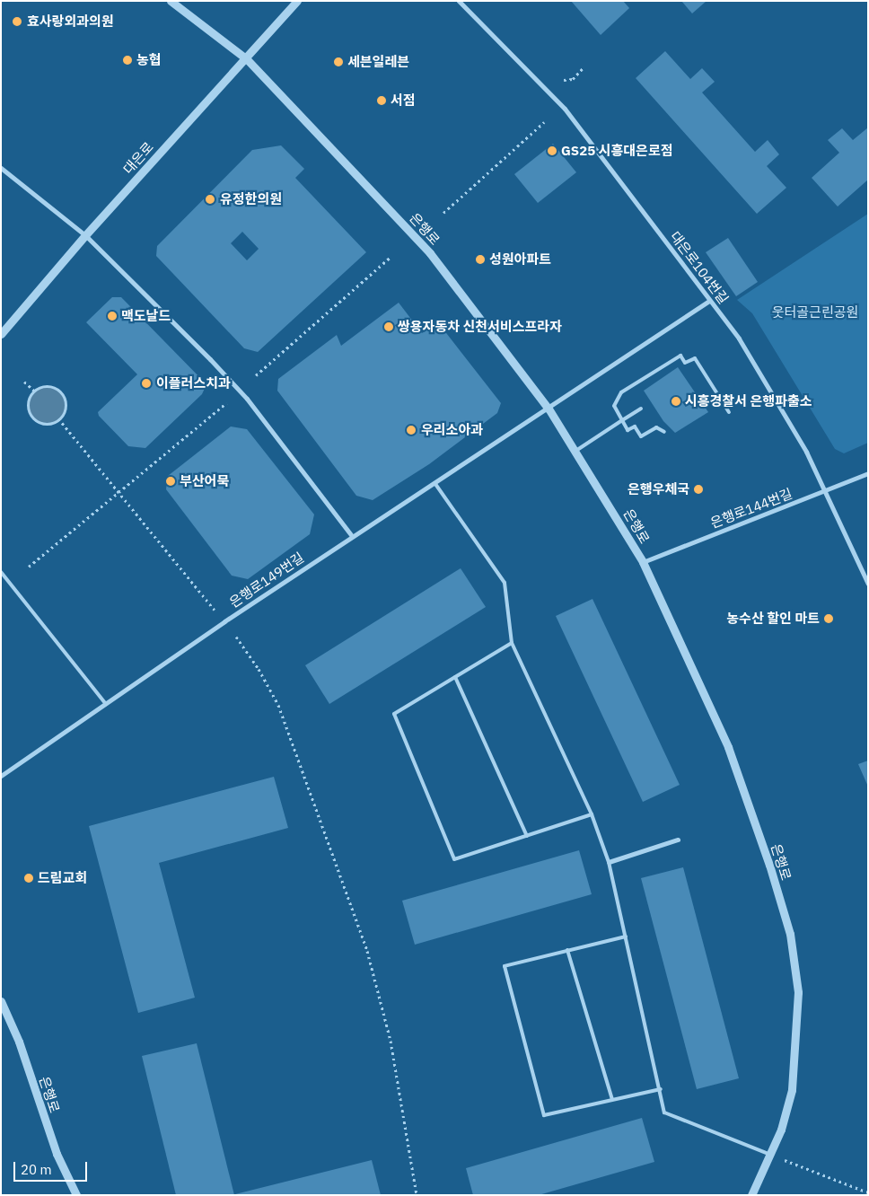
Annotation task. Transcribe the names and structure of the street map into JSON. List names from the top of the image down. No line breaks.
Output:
{"streets":{"street":["대은로","은행로","대은로104번길","은행로144번길","은행로149번길"]},"crossings":[["대은로","은행로"],["은행로","은행로144번길"],["은행로","은행로149번길"],["대은로104번길","은행로144번길"],["대은로104번길","은행로149번길"]],"parks":["웃터골근린공원"],"places":["효사랑외과의원","농협","세븐일레븐","서점","GS25 시흥대은로점","유정한의원","성원아파트","맥도날드","쌍용자동차 신천서비스프라자","이플러스치과","시흥경찰서 은행파출소","우리소아과","부산어묵","은행우체국","농수산 할인 마트","드림교회"],"scale_bar":"20 m"}
